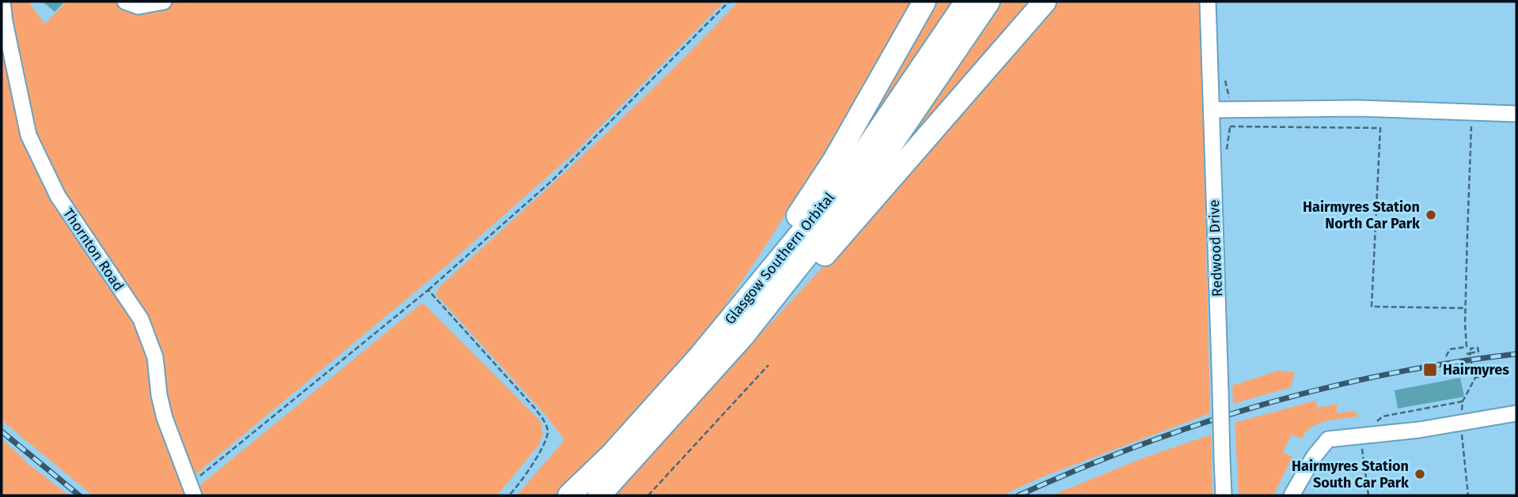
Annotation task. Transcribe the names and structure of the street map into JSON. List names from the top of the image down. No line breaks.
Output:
{"streets":{"highway":["Glasgow Southern Orbital"],"street":["Redwood Drive","Thornton Road"]},"places":{"other":["Hairmyres Station North Car Park","Hairmyres Station South Car Park"],"transit":["Hairmyres"]}}
